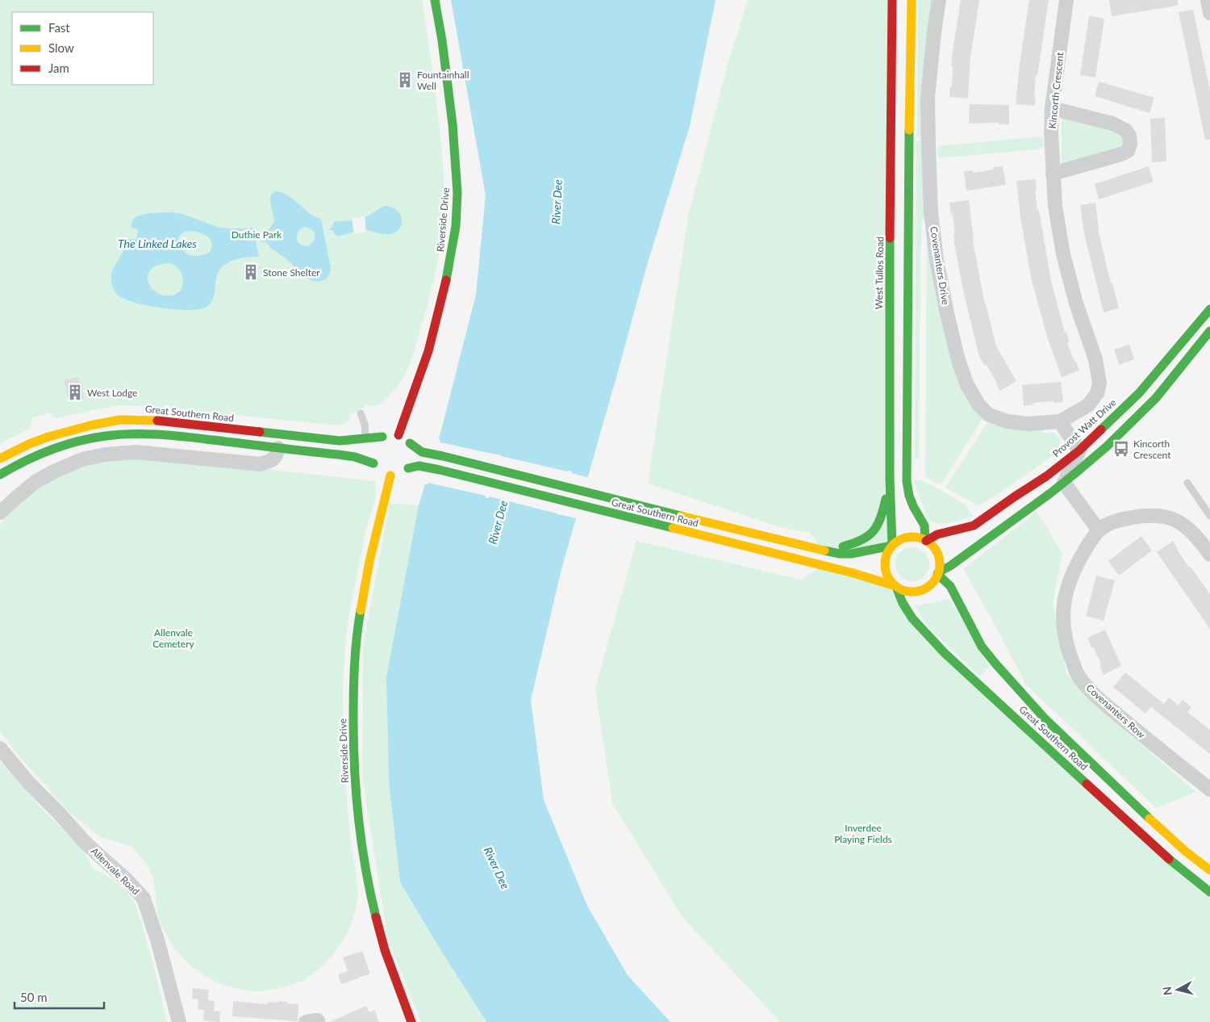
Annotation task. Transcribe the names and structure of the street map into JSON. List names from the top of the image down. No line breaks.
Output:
{"streets":{"main road":["Riverside Drive","West Tullos Road","Great Southern Road","Provost Watt Drive"],"street":["Kincorth Crescent","Covenanters Drive","Covenanters Row","Allenvale Road"]},"crossings":[["Kincorth Crescent","Covenanters Drive"],["Riverside Drive","Great Southern Road"],["West Tullos Road","Great Southern Road"],["West Tullos Road","Provost Watt Drive"],["Great Southern Road","Provost Watt Drive"]],"water":["River Dee","The Linked Lakes"],"parks":["Duthie Park","Allenvale Cemetery","Inverdee Playing Fields"],"places":{"building":["Fountainhall Well","Stone Shelter","West Lodge"],"bus stop":["Kincorth Crescent"]},"legend":["Fast","Slow","Jam"],"scale_bar":"50 m","north":"left"}
